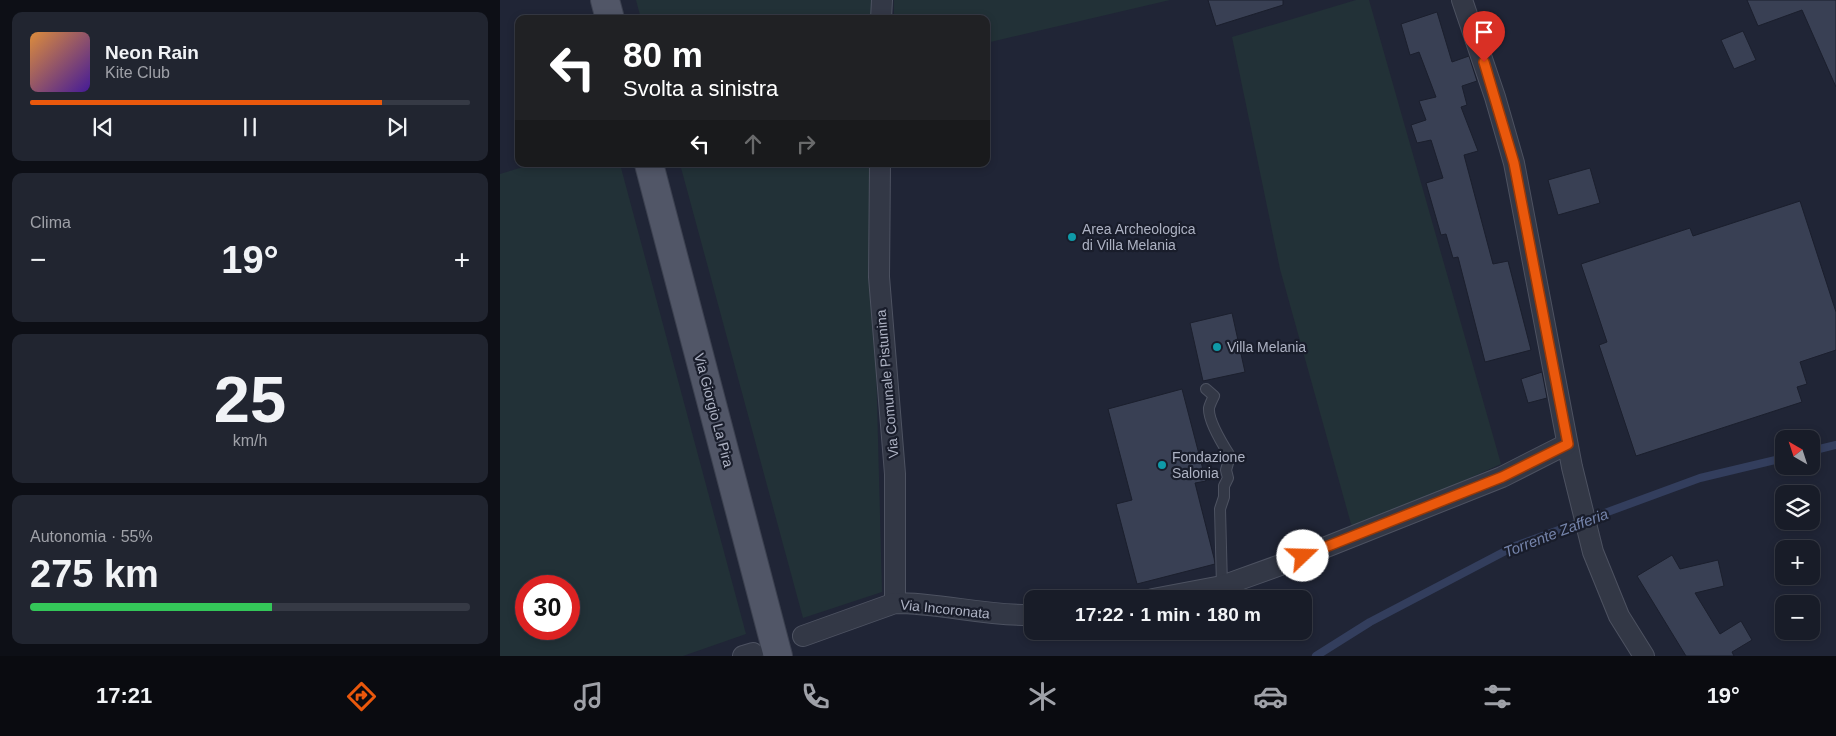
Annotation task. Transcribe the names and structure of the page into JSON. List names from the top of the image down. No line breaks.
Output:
{"streets":{"main road":["Via Giorgio La Pira"],"street":["Via Comunale Pistunina","Via Incoronata"]},"crossings":[["Via Comunale Pistunina","Via Incoronata"]],"water":["Torrente Zafferia"],"places":["Area Archeologica di Villa Melania","Villa Melania","Fondazione Salonia"],"north":"top left","page":{"turn":["80 m","Svolta a sinistra"],"song":["Neon Rain","Kite Club"],"tile":["Clima",["25","km/h"],["Autonomia · 55%","275 km"]],"heat":["−","19°","+"],"map_buttons":["+","−"],"limit":"30","trip":"17:22 · 1 min · 180 m","tabs":["17:21","19°"]}}
